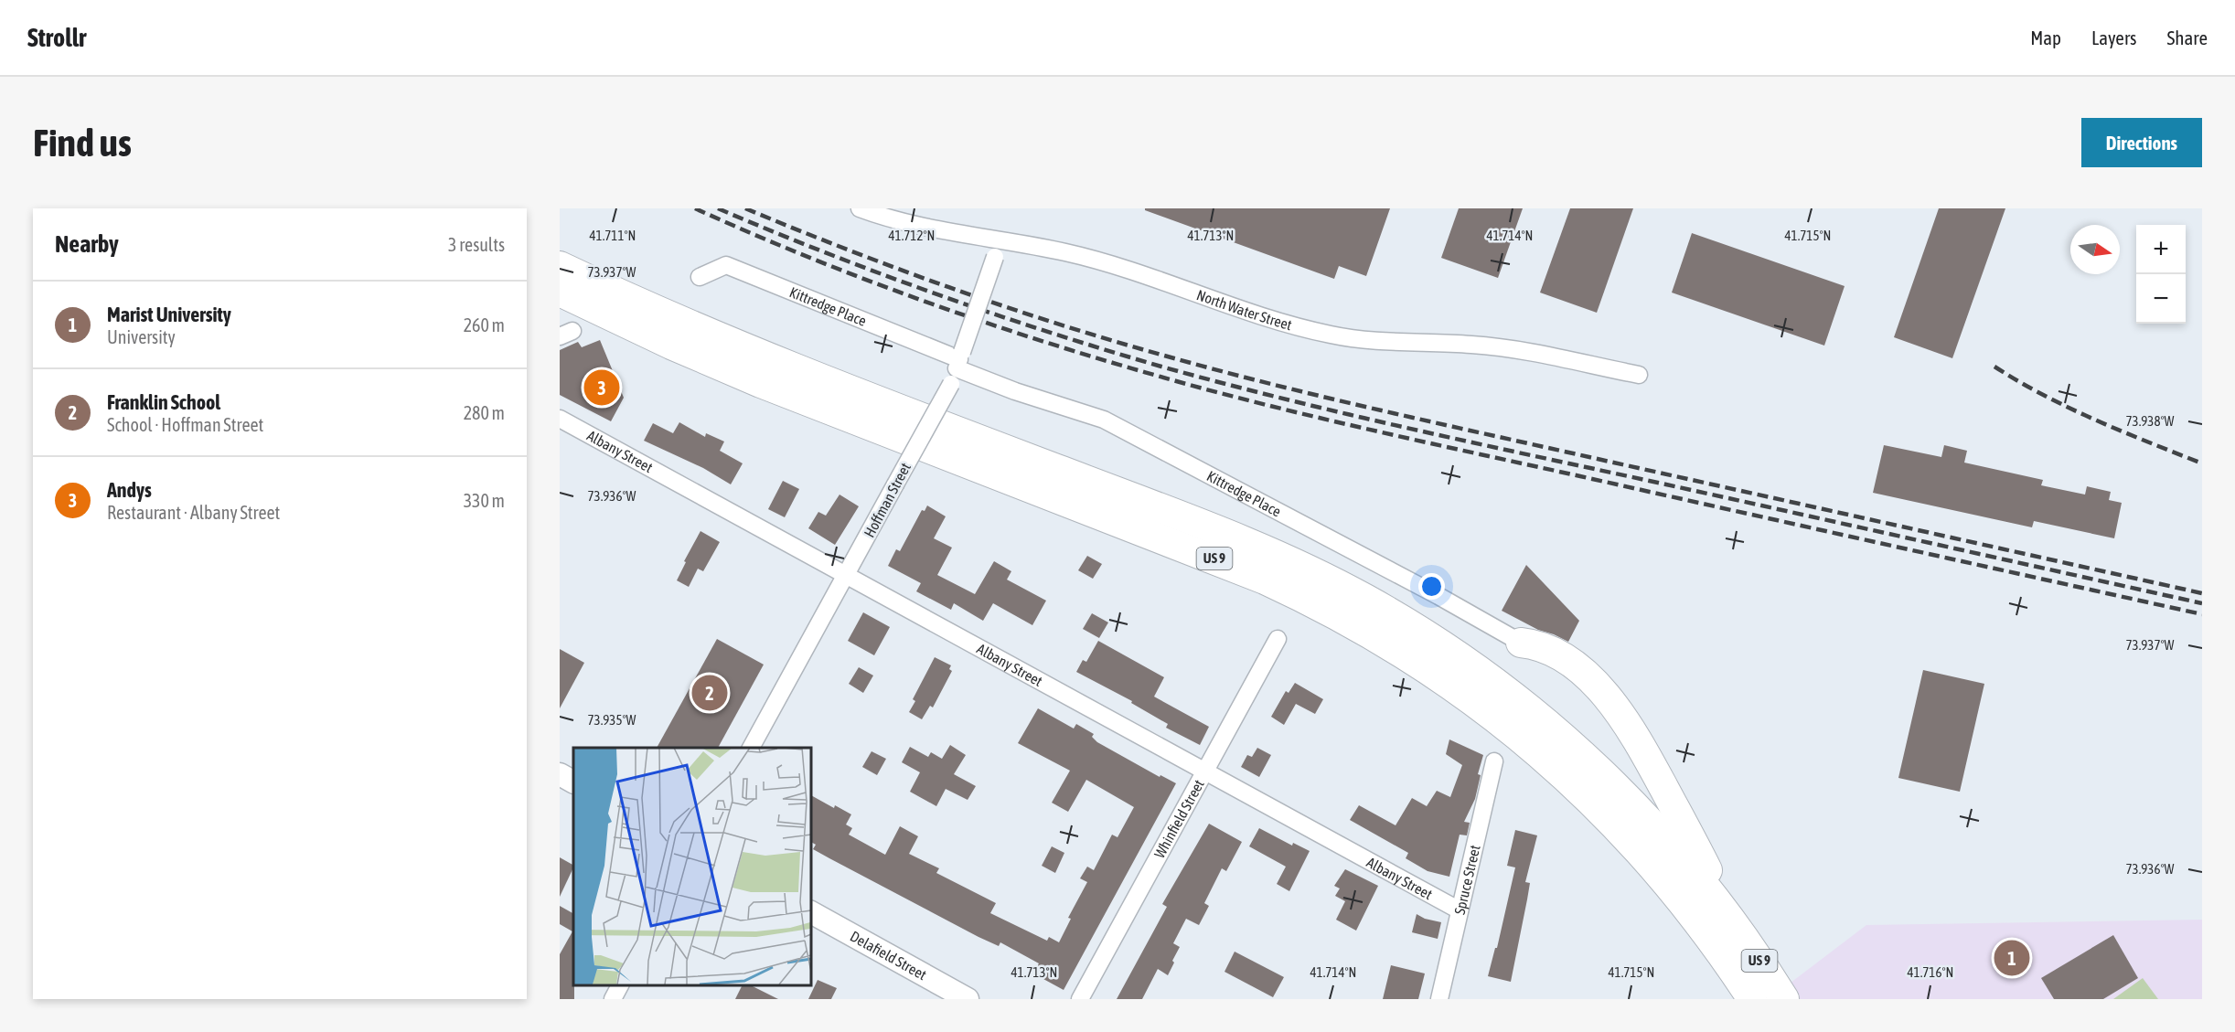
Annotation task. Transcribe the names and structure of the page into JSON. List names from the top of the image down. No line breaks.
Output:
{"streets":{"highway":["US 9"],"street":["Kittredge Place","North Water Street","Albany Street","Hoffman Street","Whinfield Street","Spruce Street","Delafield Street"]},"crossings":[["Kittredge Place","Hoffman Street"],["North Water Street","Hoffman Street"],["Albany Street","Hoffman Street"],["Albany Street","Whinfield Street"],["Albany Street","Spruce Street"]],"north":"right","page":{"header":"Strollr","nav":["Map","Layers","Share"],"buttons":"Directions","title":"Find us","heading":["Nearby","3 results"],"map_buttons":["+","−"],"list":[{"mark":"1","name":"Marist University","note":"University","value":"260 m"},{"mark":"2","name":"Franklin School","note":"School · Hoffman Street","value":"280 m"},{"mark":"3","name":"Andys","note":"Restaurant · Albany Street","value":"330 m"}],"pins":["3","2","1"]},"coordinates":["41.711°N","41.712°N","41.713°N","41.714°N","41.715°N","73.937°W","73.938°W","73.936°W","73.935°W","41.716°N"]}
